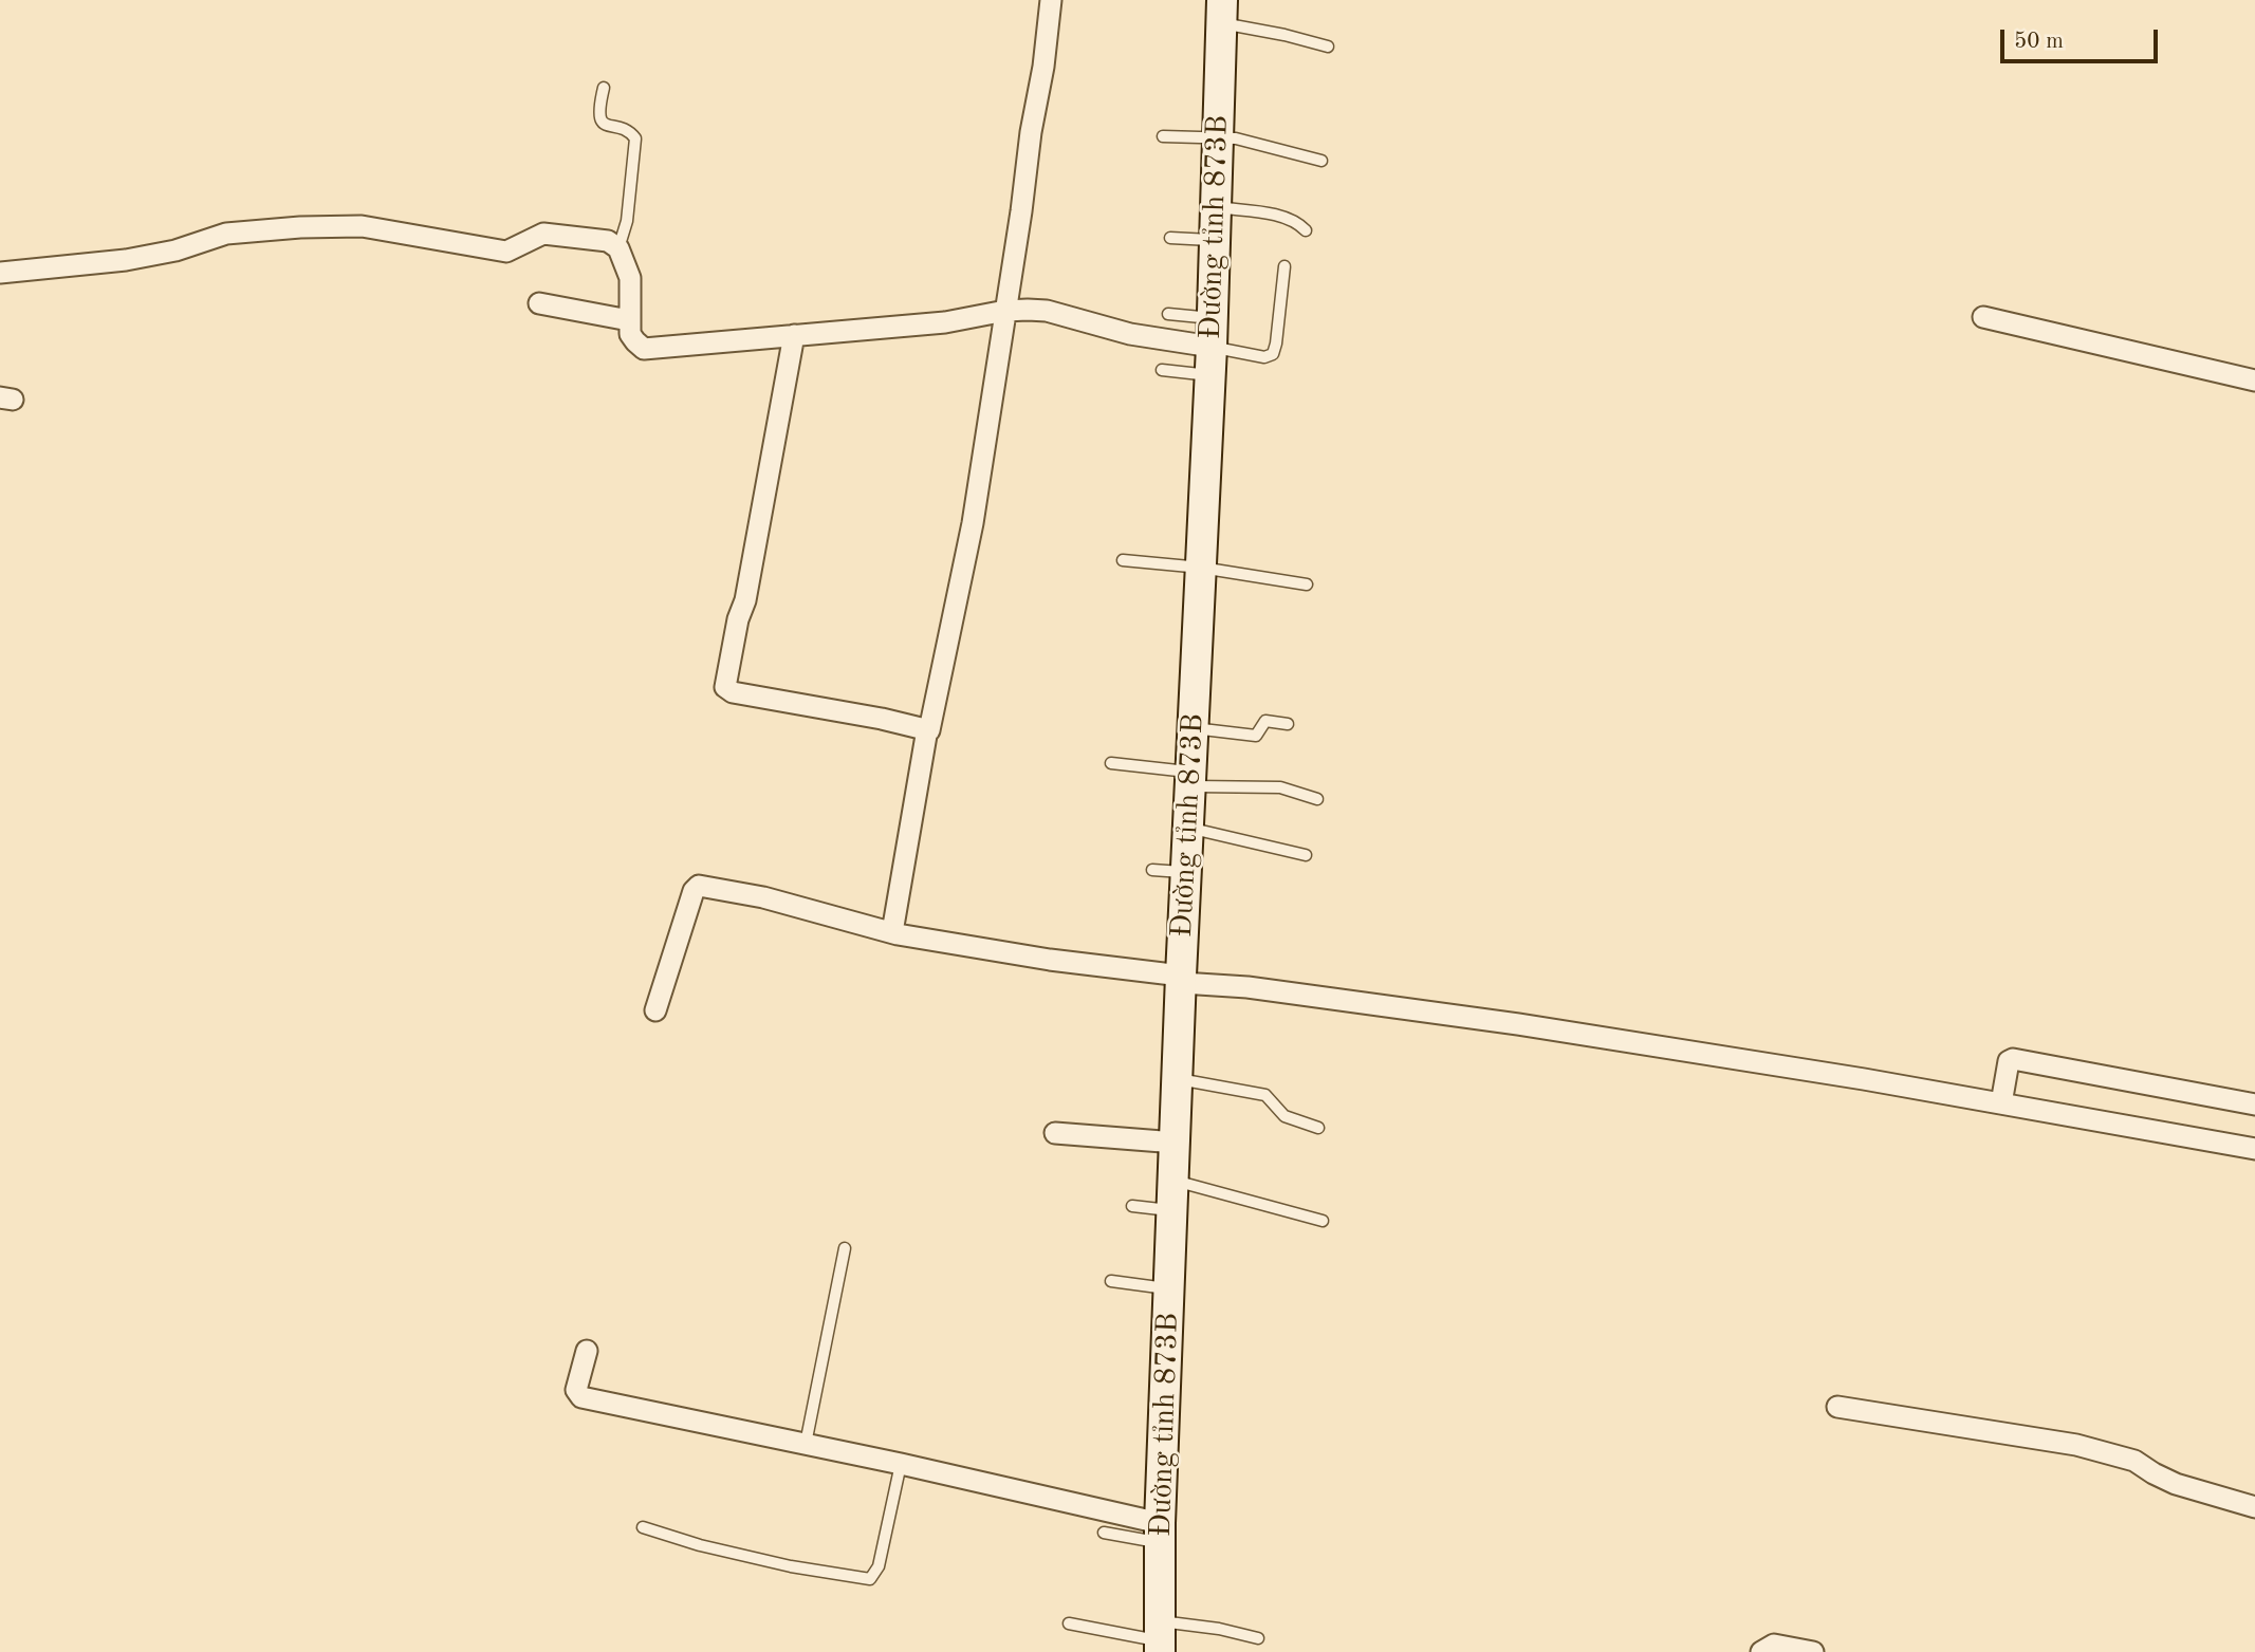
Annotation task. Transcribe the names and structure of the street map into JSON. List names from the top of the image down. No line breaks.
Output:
{"streets":{"main road":["Đường tỉnh 873B"]},"scale_bar":"50 m"}
